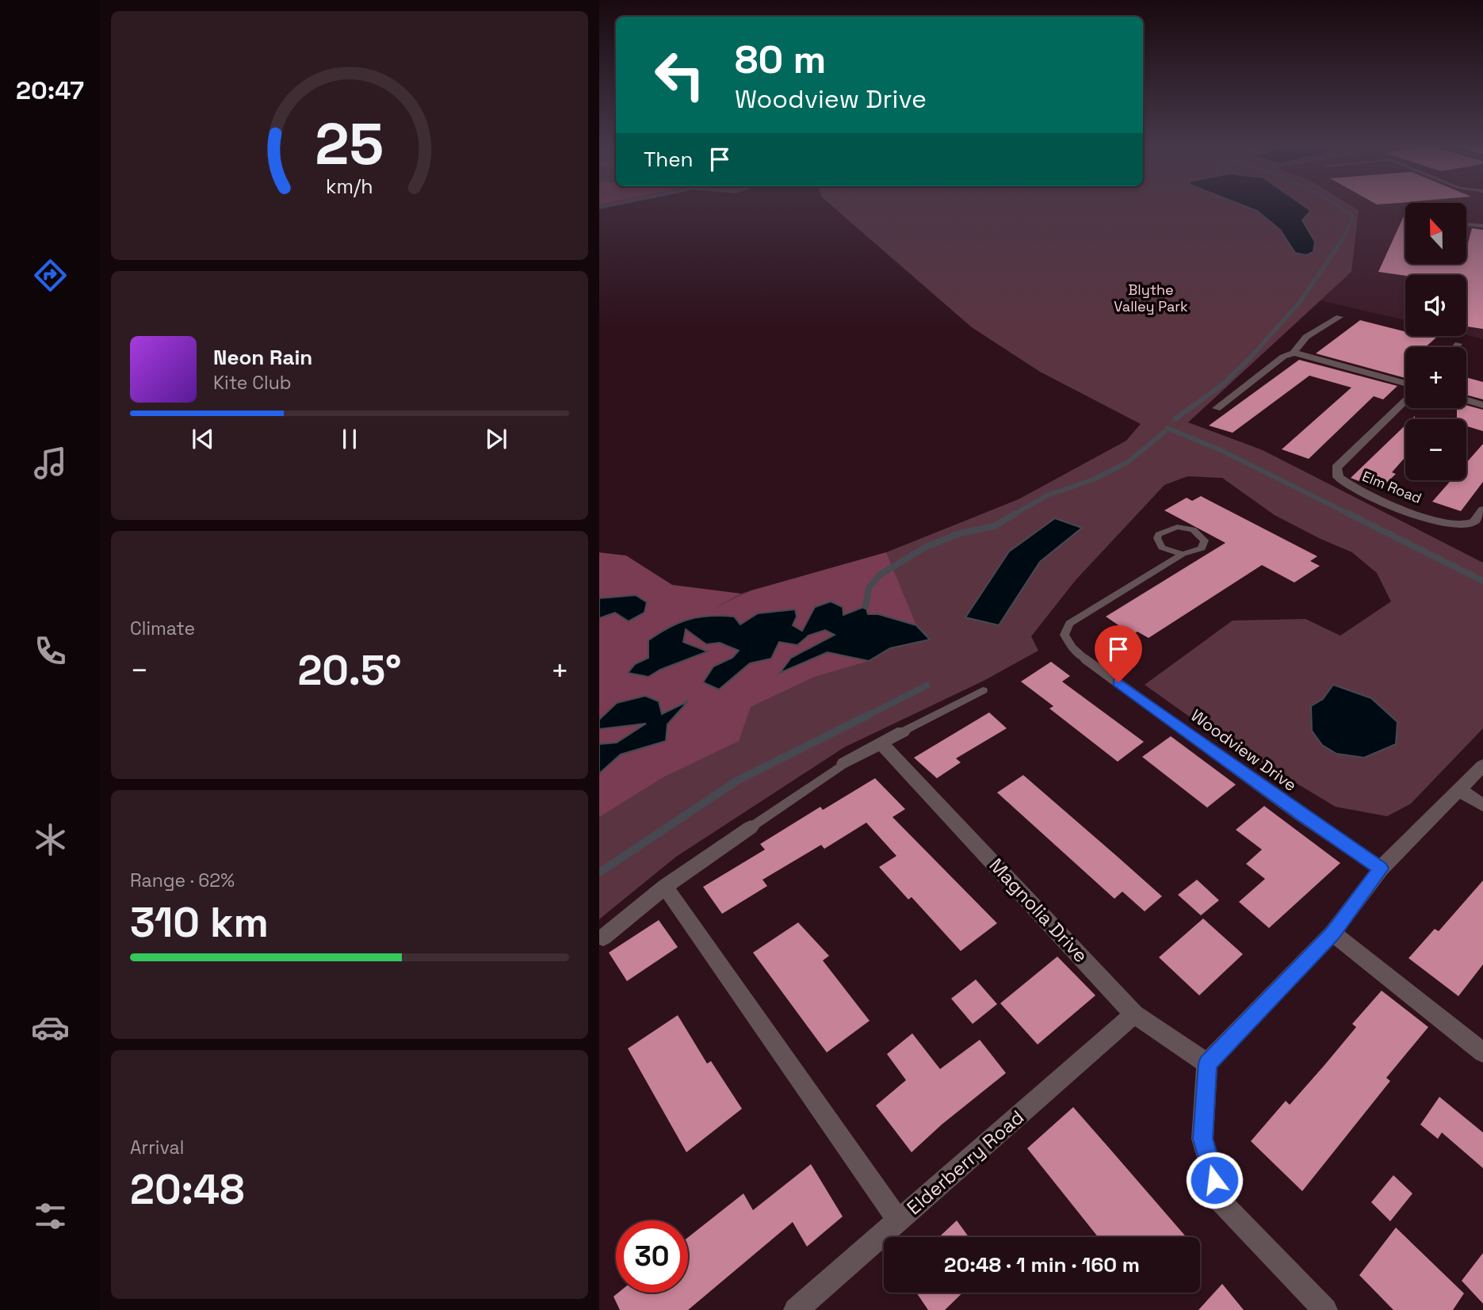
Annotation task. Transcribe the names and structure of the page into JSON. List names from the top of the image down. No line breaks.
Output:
{"streets":{"street":["Elm Road","Woodview Drive","Magnolia Drive","Elderberry Road"]},"crossings":[["Magnolia Drive","Elderberry Road"]],"parks":["Blythe Valley Park"],"north":"top","page":{"tabs":"20:47","turn":["80 m","Woodview Drive"],"then":"Then","map_buttons":["+","−"],"song":["Neon Rain","Kite Club"],"tile":["Climate",["Range · 62%","310 km"],["Arrival","20:48"]],"heat":["−","20.5°","+"],"limit":"30","trip":"20:48 · 1 min · 160 m","gauge":["25","km/h"]}}
